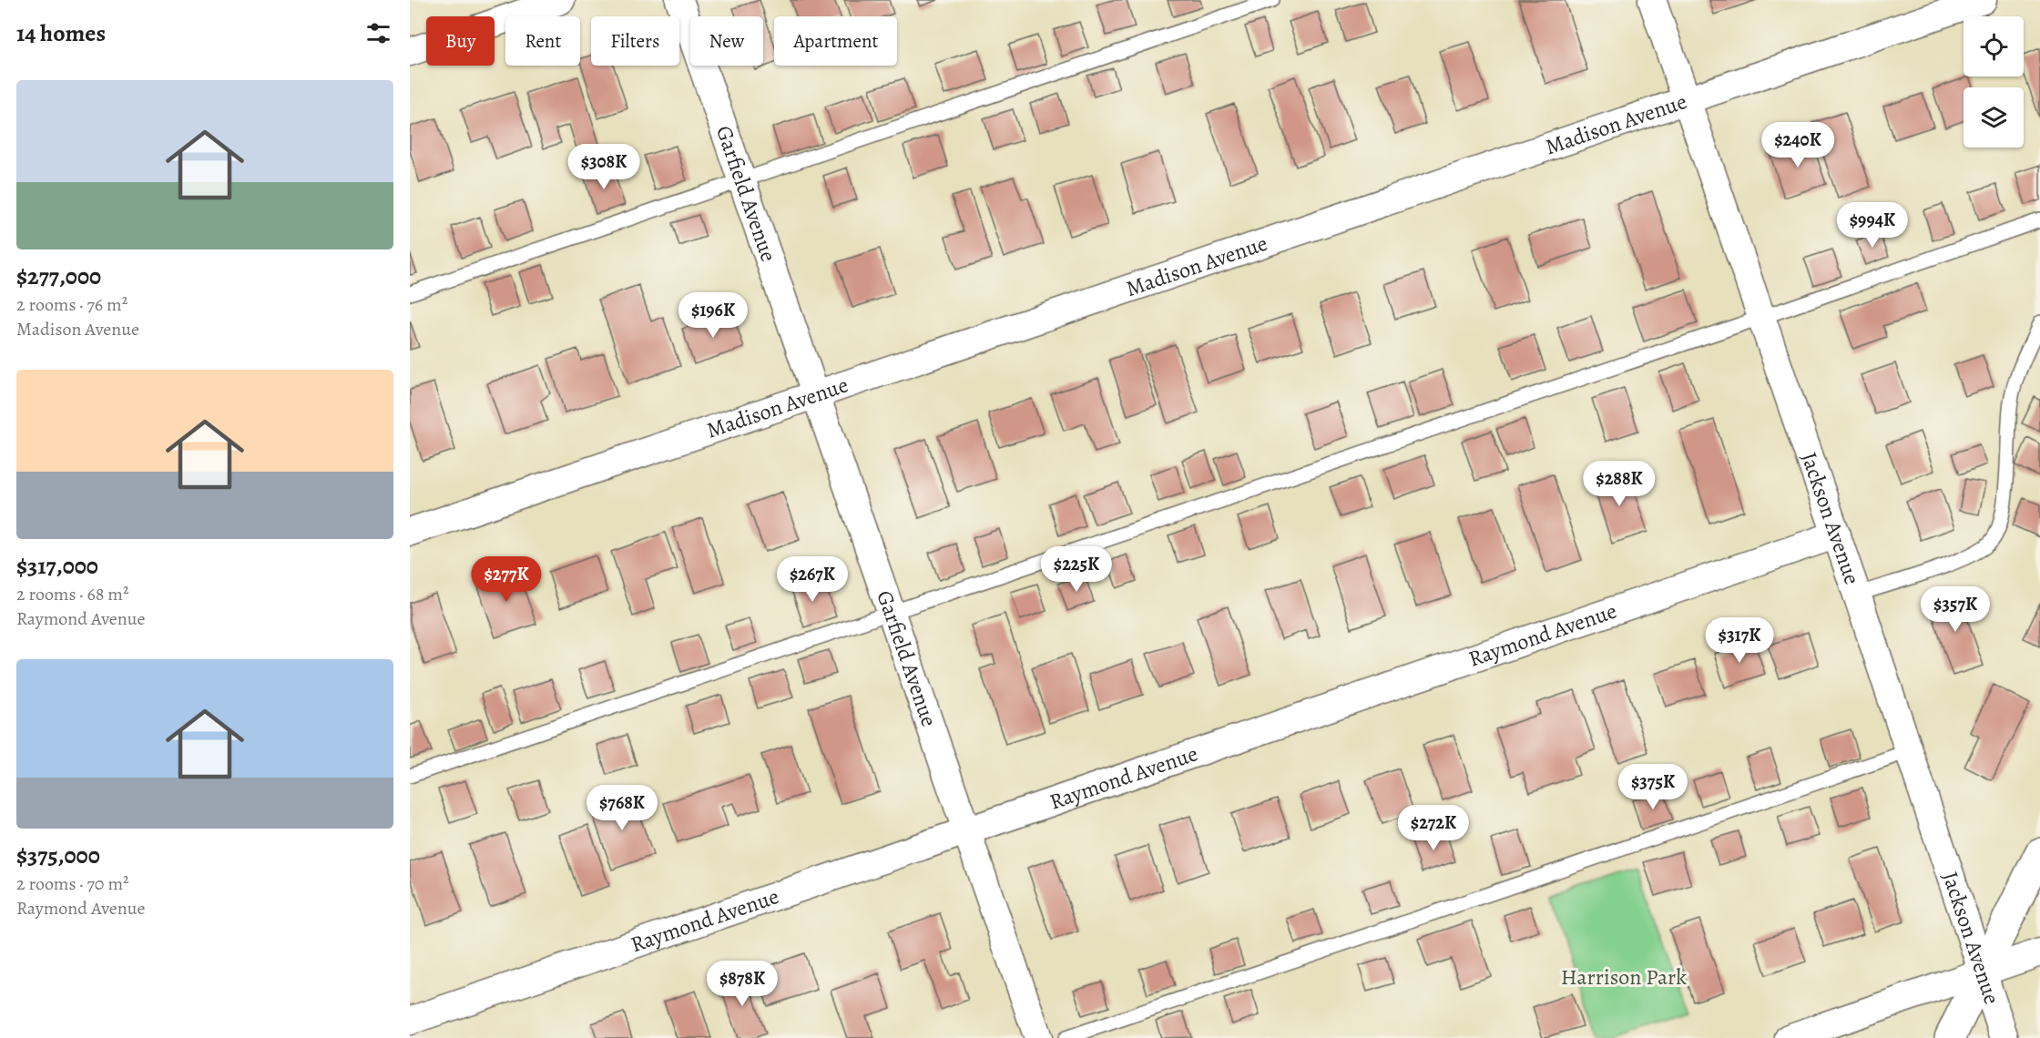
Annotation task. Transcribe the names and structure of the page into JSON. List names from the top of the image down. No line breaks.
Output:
{"streets":{"street":["Madison Avenue","Garfield Avenue","Jackson Avenue","Raymond Avenue"]},"crossings":[["Madison Avenue","Garfield Avenue"],["Madison Avenue","Jackson Avenue"],["Garfield Avenue","Raymond Avenue"],["Jackson Avenue","Raymond Avenue"]],"parks":["Harrison Park"],"page":{"heading":"14 homes","chip":["Buy","Rent","Filters","New","Apartment"],"list":[{"name":"$277,000","note":"2 rooms · 76 m² · Madison Avenue"},{"name":"$317,000","note":"2 rooms · 68 m² · Raymond Avenue"},{"name":"$375,000","note":"2 rooms · 70 m² · Raymond Avenue"}],"price":["$240K","$308K","$994K","$196K","$288K","$225K","$277K","$267K","$357K","$317K","$375K","$768K","$272K","$878K"]}}
